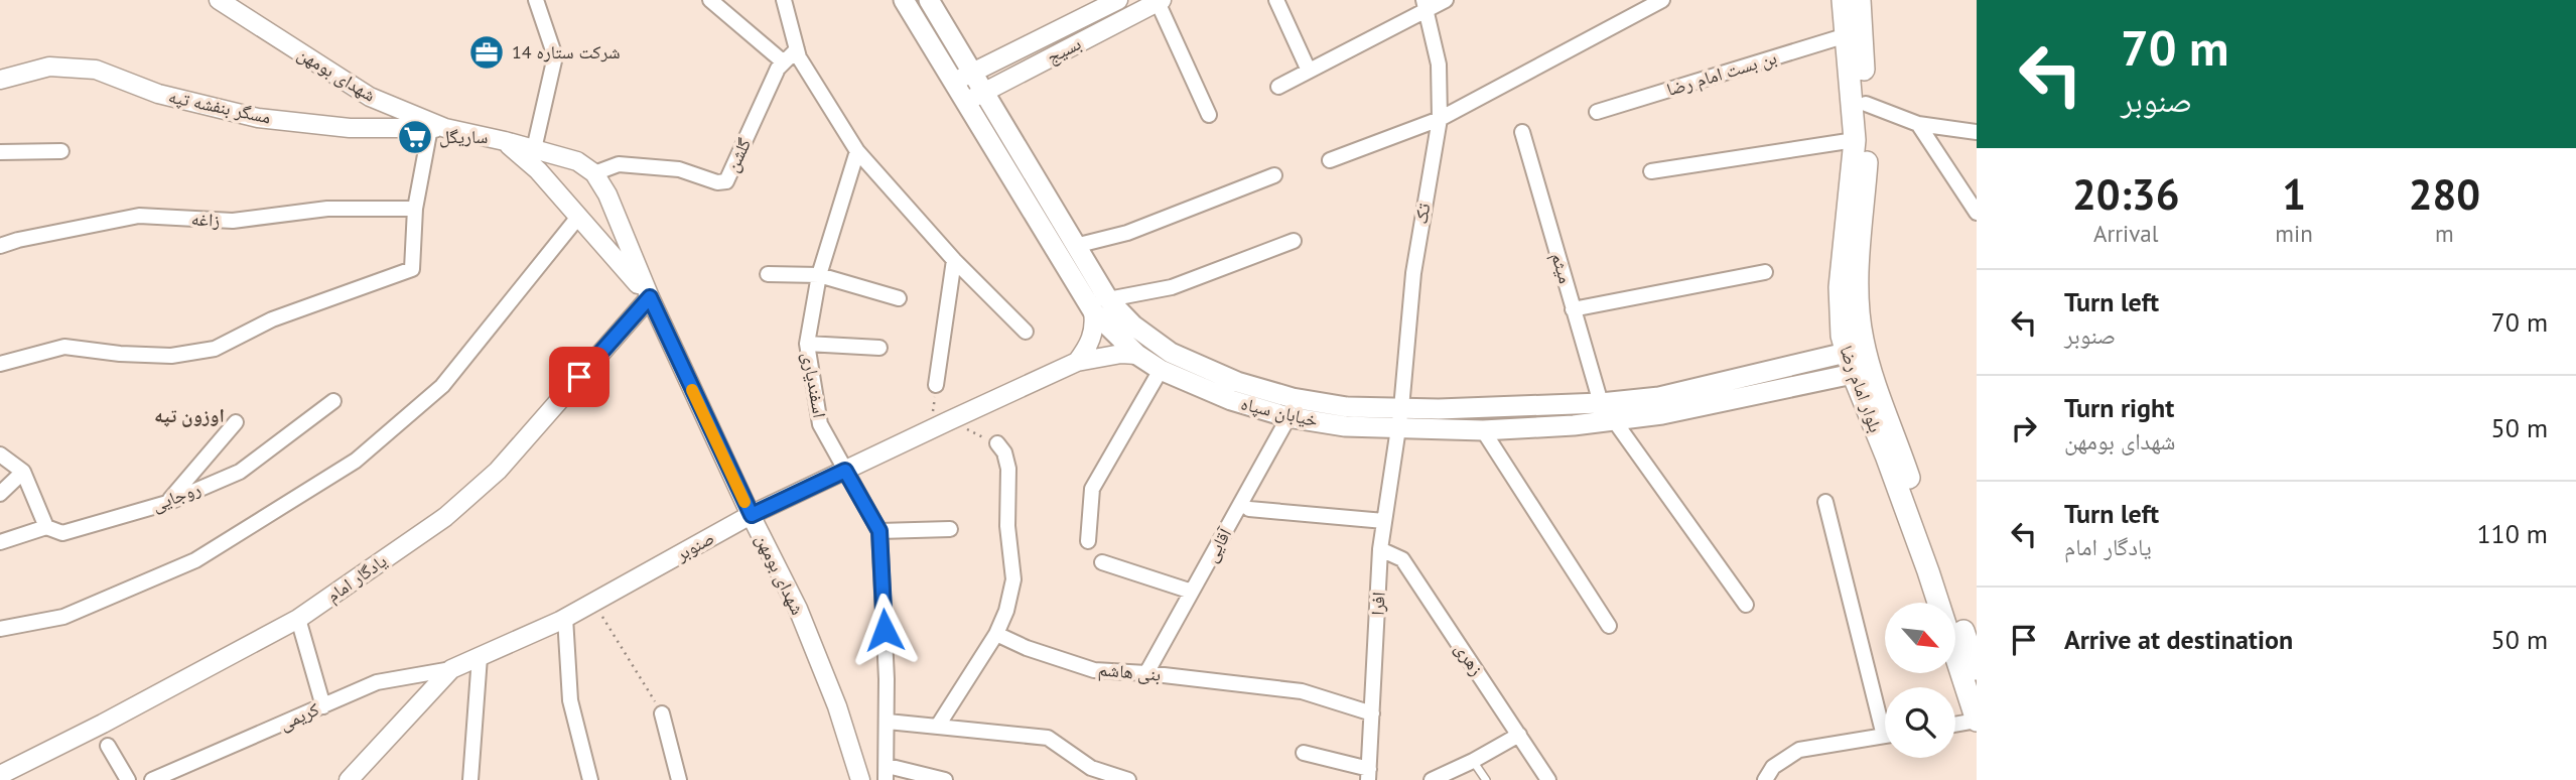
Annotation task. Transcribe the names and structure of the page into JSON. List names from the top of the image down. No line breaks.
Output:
{"streets":{"main road":["بلوار امام رضا","خیابان سپاه"],"street":["بسیج","بن بست امام رضا","شهدای بومهن","مسگر بنفشه تپه","گلشن","تک","زاغه","میثم","اسفندیاری","روجایی","آقایی","صنوبر","یادگار امام","افرا","زهری","بنی هاشم","کریمی"]},"crossings":[["بسیج","خیابان سپاه"],["بن بست امام رضا","بلوار امام رضا"],["شهدای بومهن","مسگر بنفشه تپه"],["شهدای بومهن","گلشن"],["شهدای بومهن","صنوبر"],["شهدای بومهن","یادگار امام"],["تک","خیابان سپاه"],["تک","افرا"],["میثم","خیابان سپاه"],["اسفندیاری","صنوبر"],["بلوار امام رضا","خیابان سپاه"],["خیابان سپاه","آقایی"],["خیابان سپاه","صنوبر"],["خیابان سپاه","افرا"],["آقایی","بنی هاشم"],["صنوبر","کریمی"],["افرا","زهری"],["افرا","بنی هاشم"]],"districts":["اوزون تپه"],"places":{"office":["شرکت ستاره 14"],"supermarket":["ساریگل"]},"north":"bottom right","page":{"turn":["70 m","صنوبر"],"eta":["20:36","Arrival","1","min","280","m"],"list":[{"name":"Turn left","note":"صنوبر","value":"70 m"},{"name":"Turn right","note":"شهدای بومهن","value":"50 m"},{"name":"Turn left","note":"یادگار امام","value":"110 m"},{"name":"Arrive at destination","value":"50 m"}]}}
